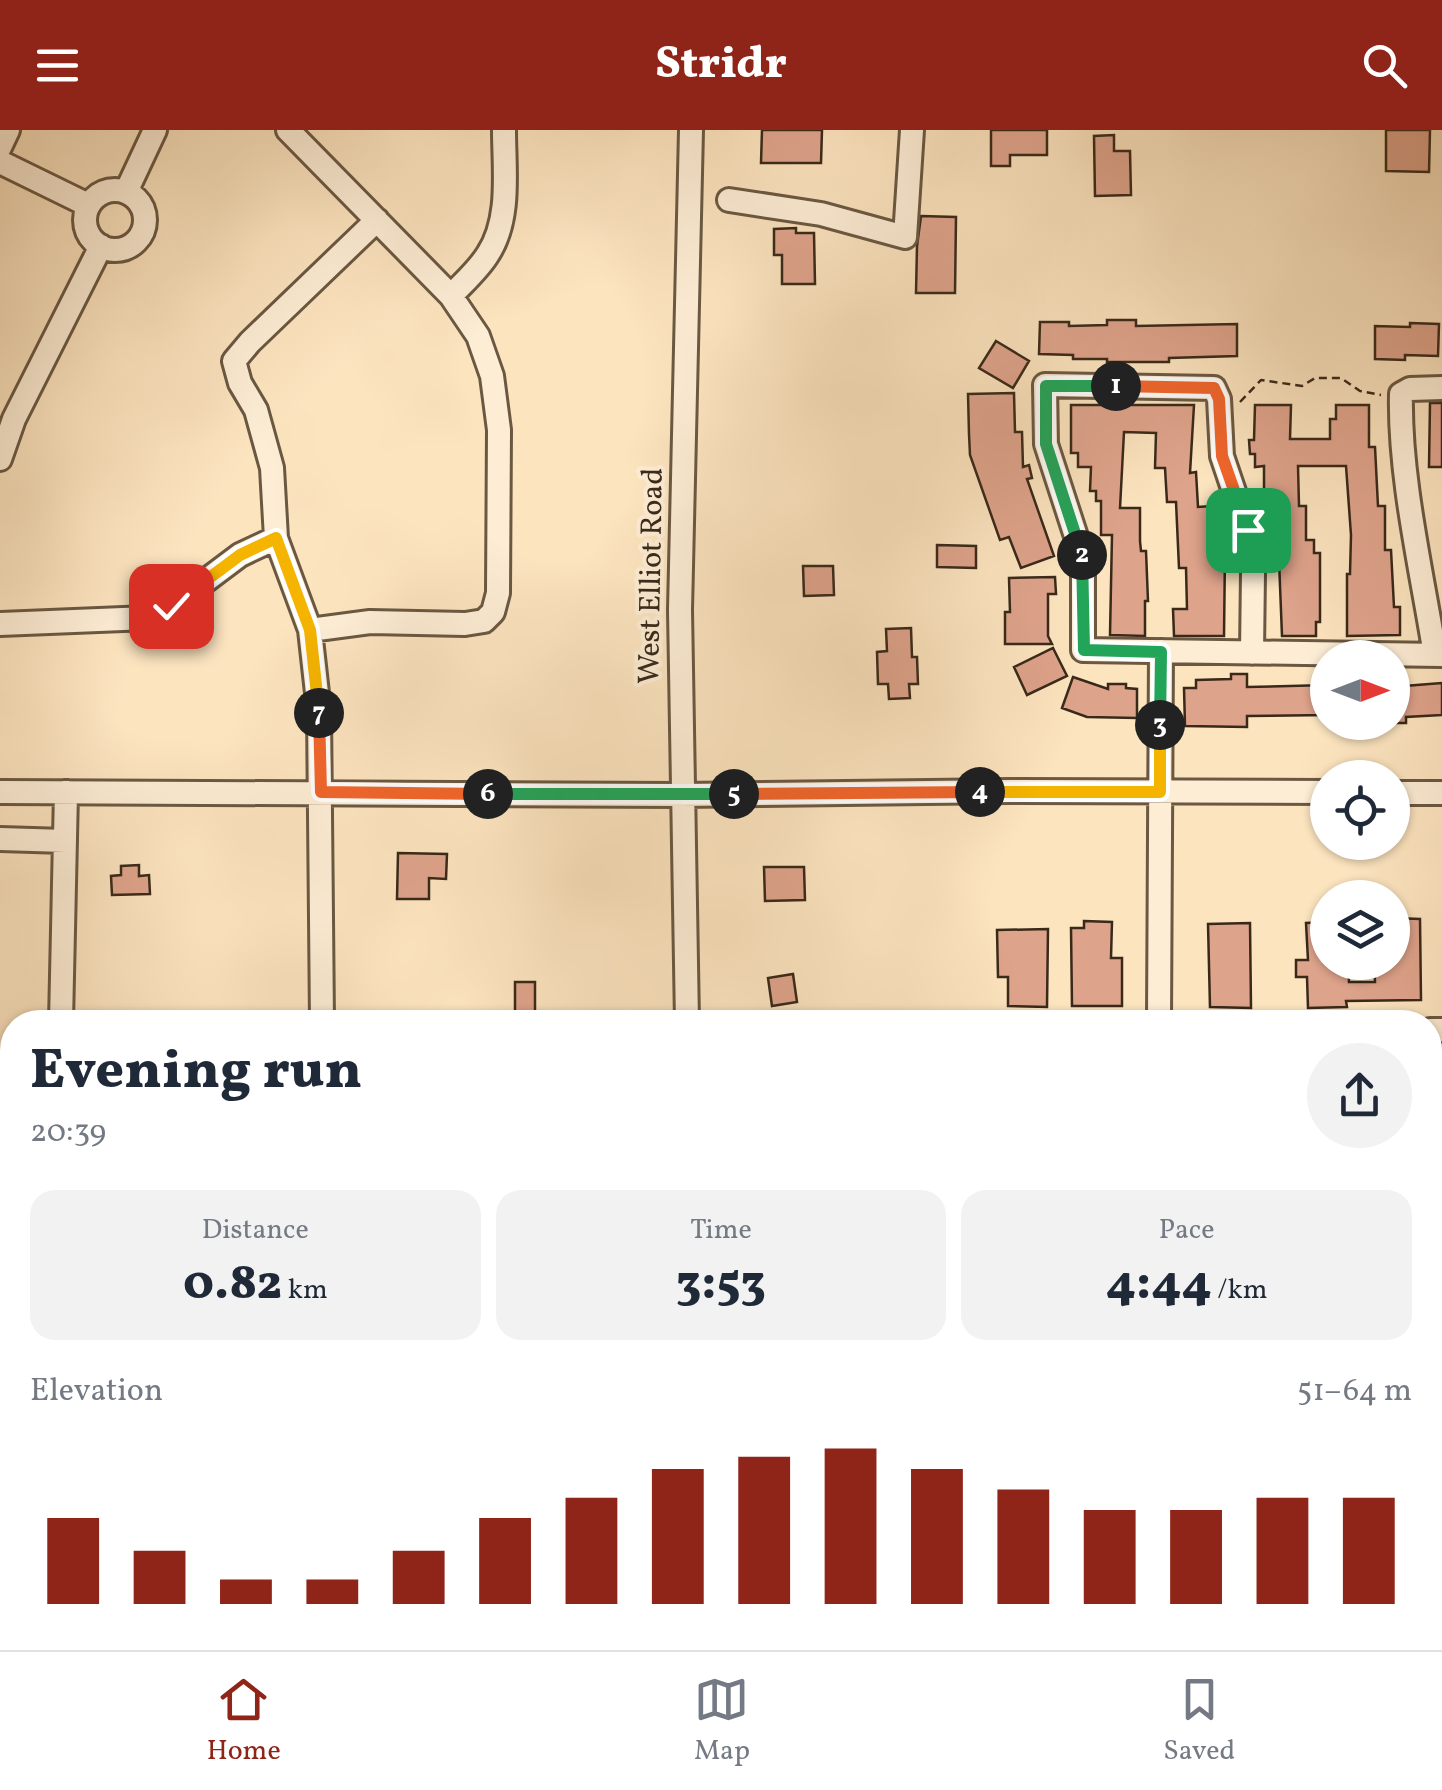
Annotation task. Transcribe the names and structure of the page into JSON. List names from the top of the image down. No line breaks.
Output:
{"streets":{"street":["West Elliot Road"]},"north":"right","page":{"header":"Stridr","pins":["1","2","7","3","4","5","6"],"heading":["Evening run","20:39"],"stats":[["Distance","0.82 km"],["Time","3:53"],["Pace","4:44 /km"]],"chart":["Elevation","51–64 m"],"tabs":["Home","Map","Saved"]}}
